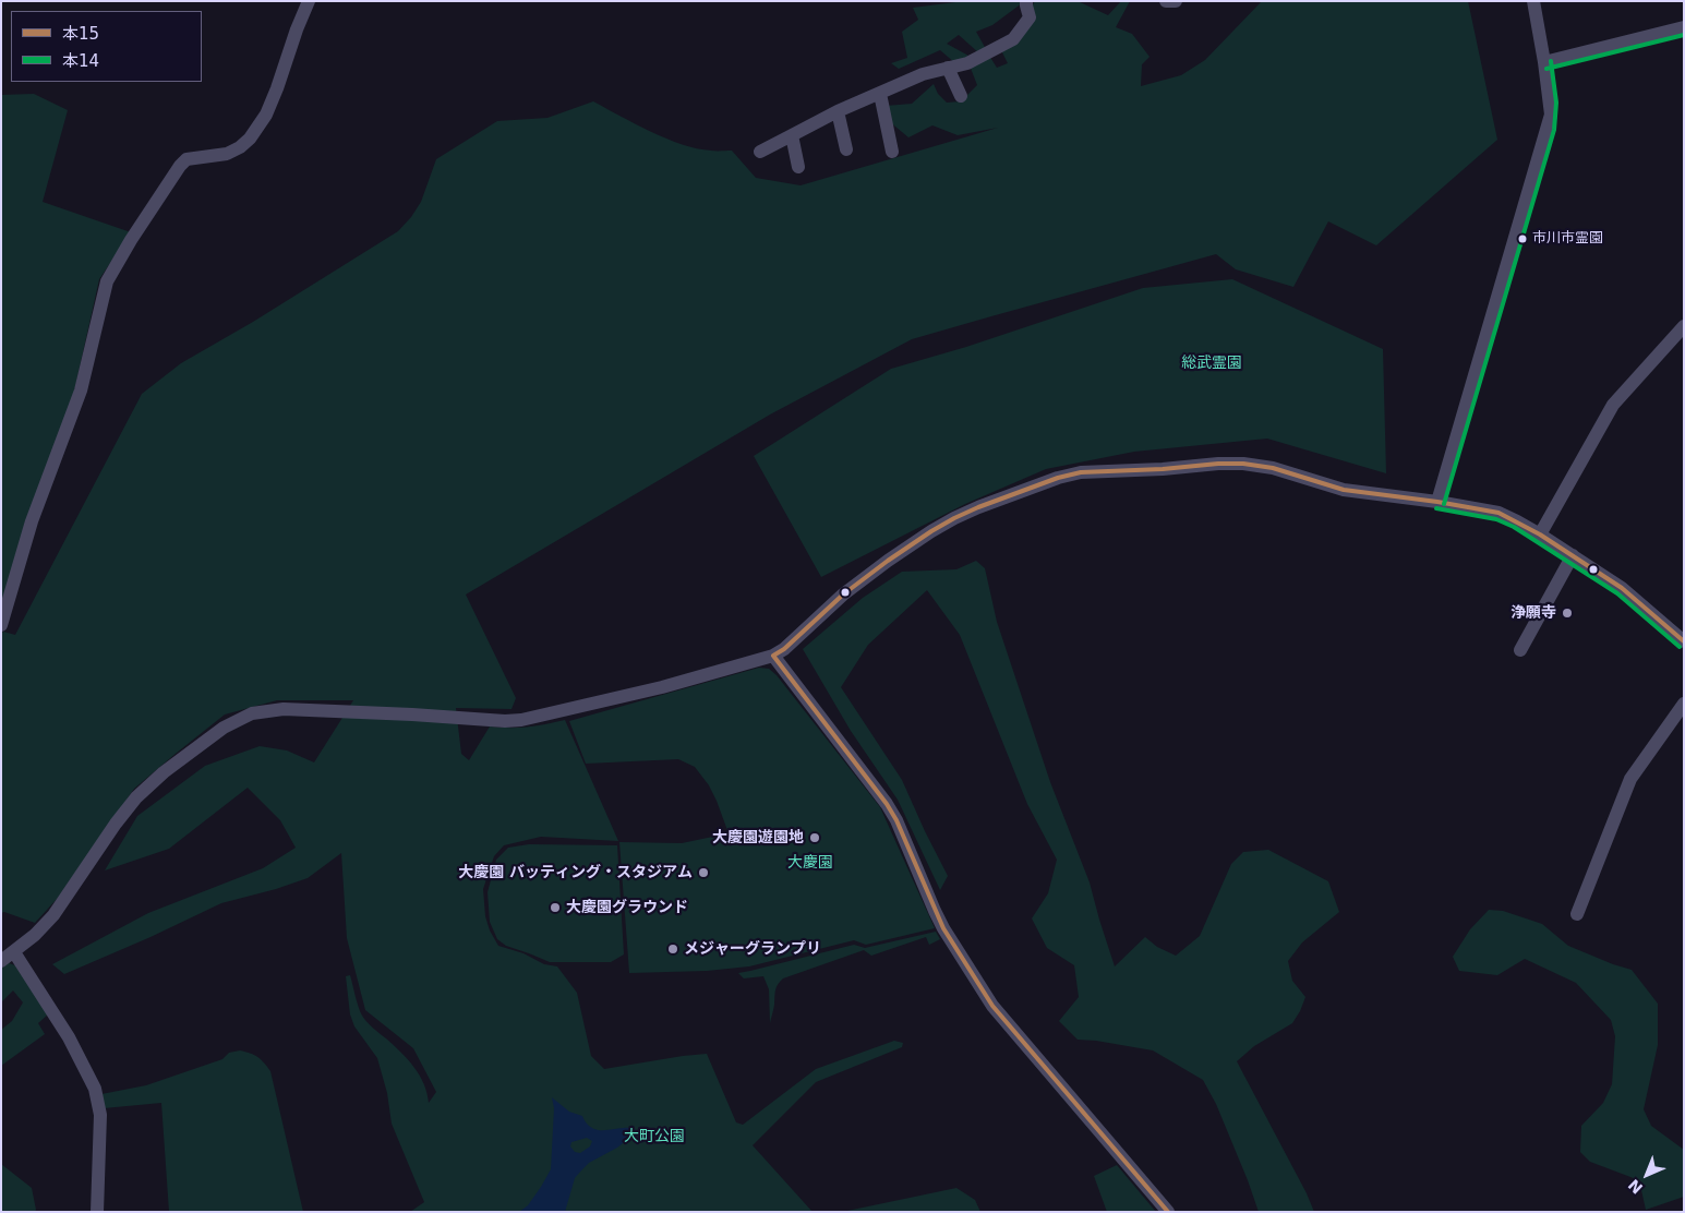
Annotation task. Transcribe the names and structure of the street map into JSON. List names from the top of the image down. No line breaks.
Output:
{"parks":["総武霊園","大慶園","大町公園"],"places":["市川市霊園","浄願寺","大慶園遊園地","大慶園 バッティング・スタジアム","大慶園グラウンド","メジャーグランプリ"],"lines":["transit line 本14","transit line 本15"],"legend":["本15","本14"],"north":"bottom left"}
